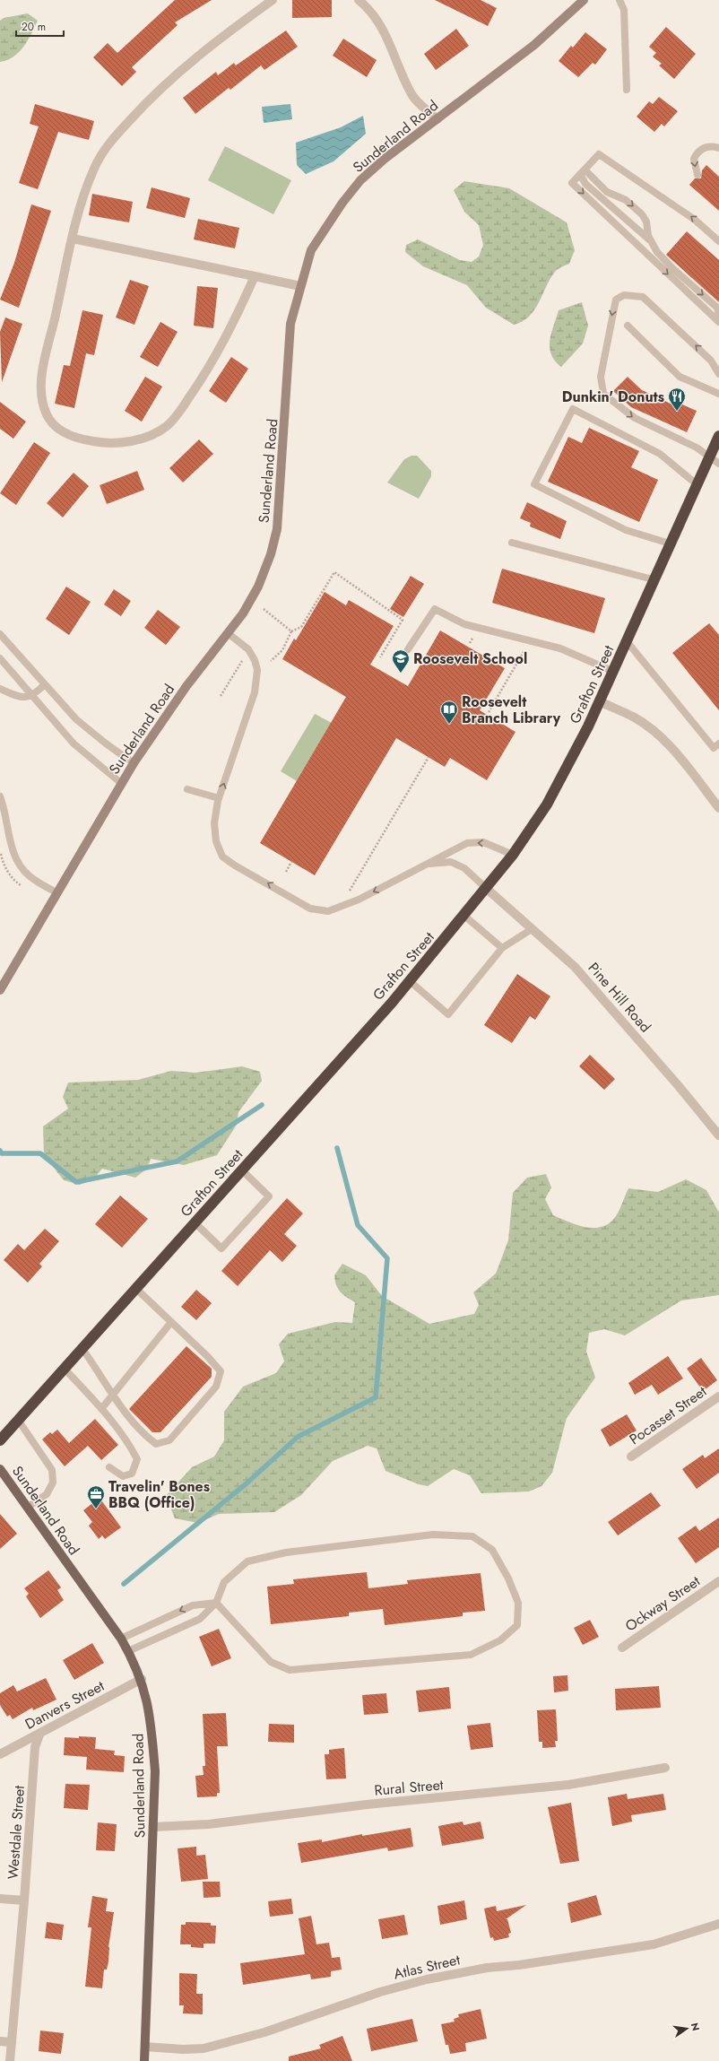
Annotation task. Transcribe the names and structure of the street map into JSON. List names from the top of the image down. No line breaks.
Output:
{"streets":{"highway":["Grafton Street"],"main road":["Sunderland Road"],"street":["Pine Hill Road","Pocasset Street","Ockway Street","Danvers Street","Rural Street","Westdale Street","Atlas Street"]},"crossings":[["Sunderland Road","Danvers Street"],["Sunderland Road","Rural Street"],["Sunderland Road","Atlas Street"],["Grafton Street","Pine Hill Road"],["Danvers Street","Westdale Street"]],"places":{"restaurant":["Dunkin' Donuts"],"school or university":["Roosevelt School"],"library":["Roosevelt Branch Library"],"office":["Travelin' Bones BBQ (Office)"]},"scale_bar":"20 m","north":"right"}
